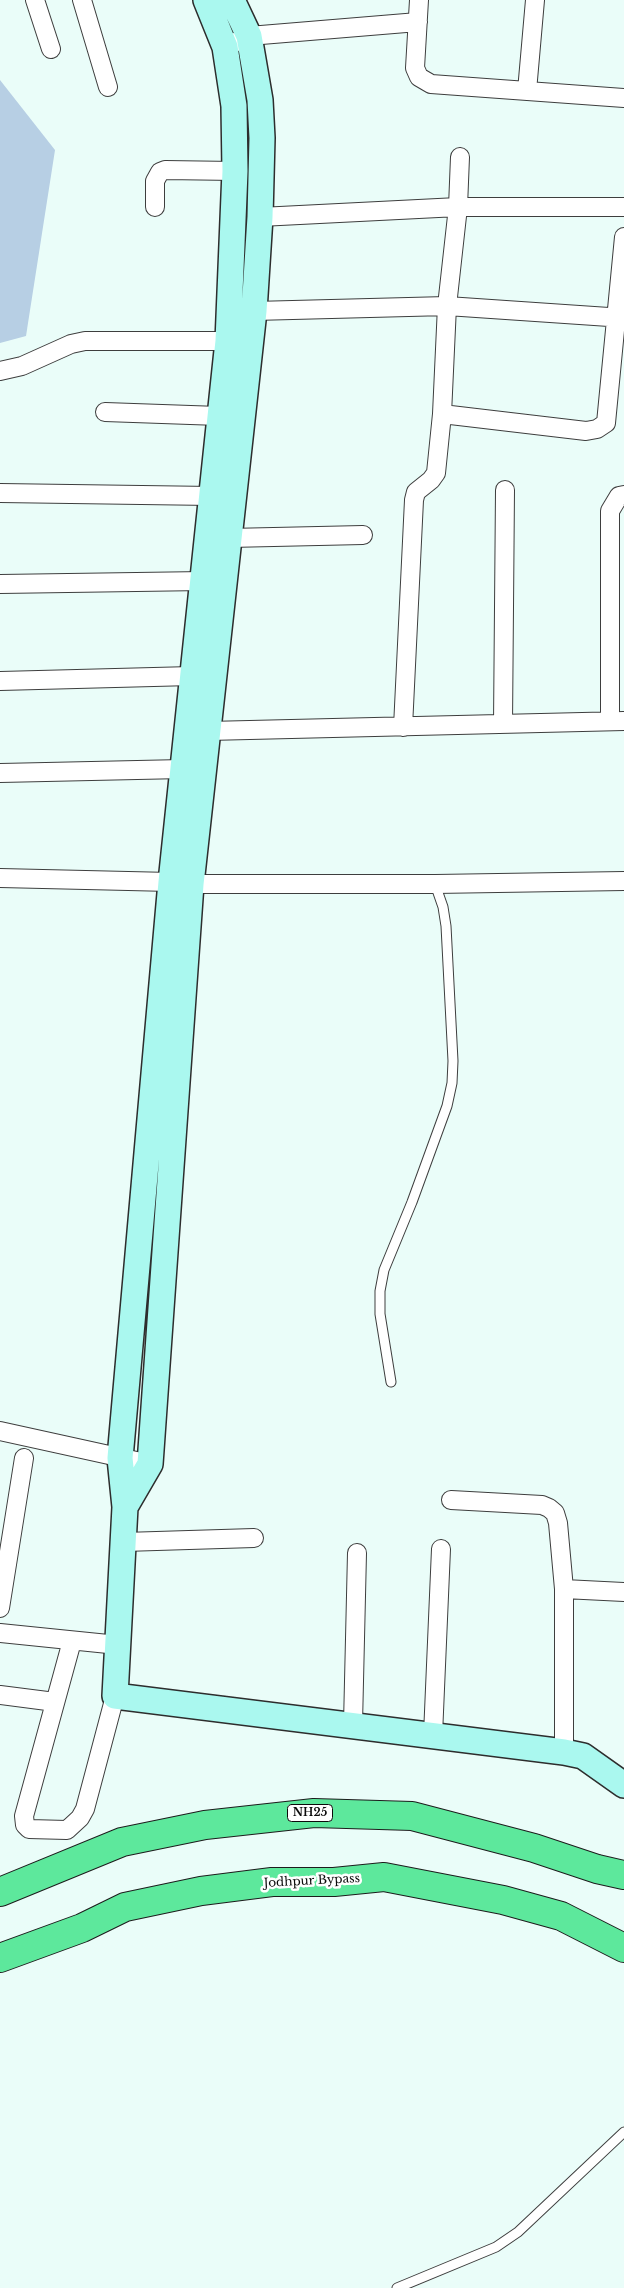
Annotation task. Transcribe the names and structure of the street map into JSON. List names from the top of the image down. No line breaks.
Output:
{"streets":{"highway":["NH25","Jodhpur Bypass"]}}
